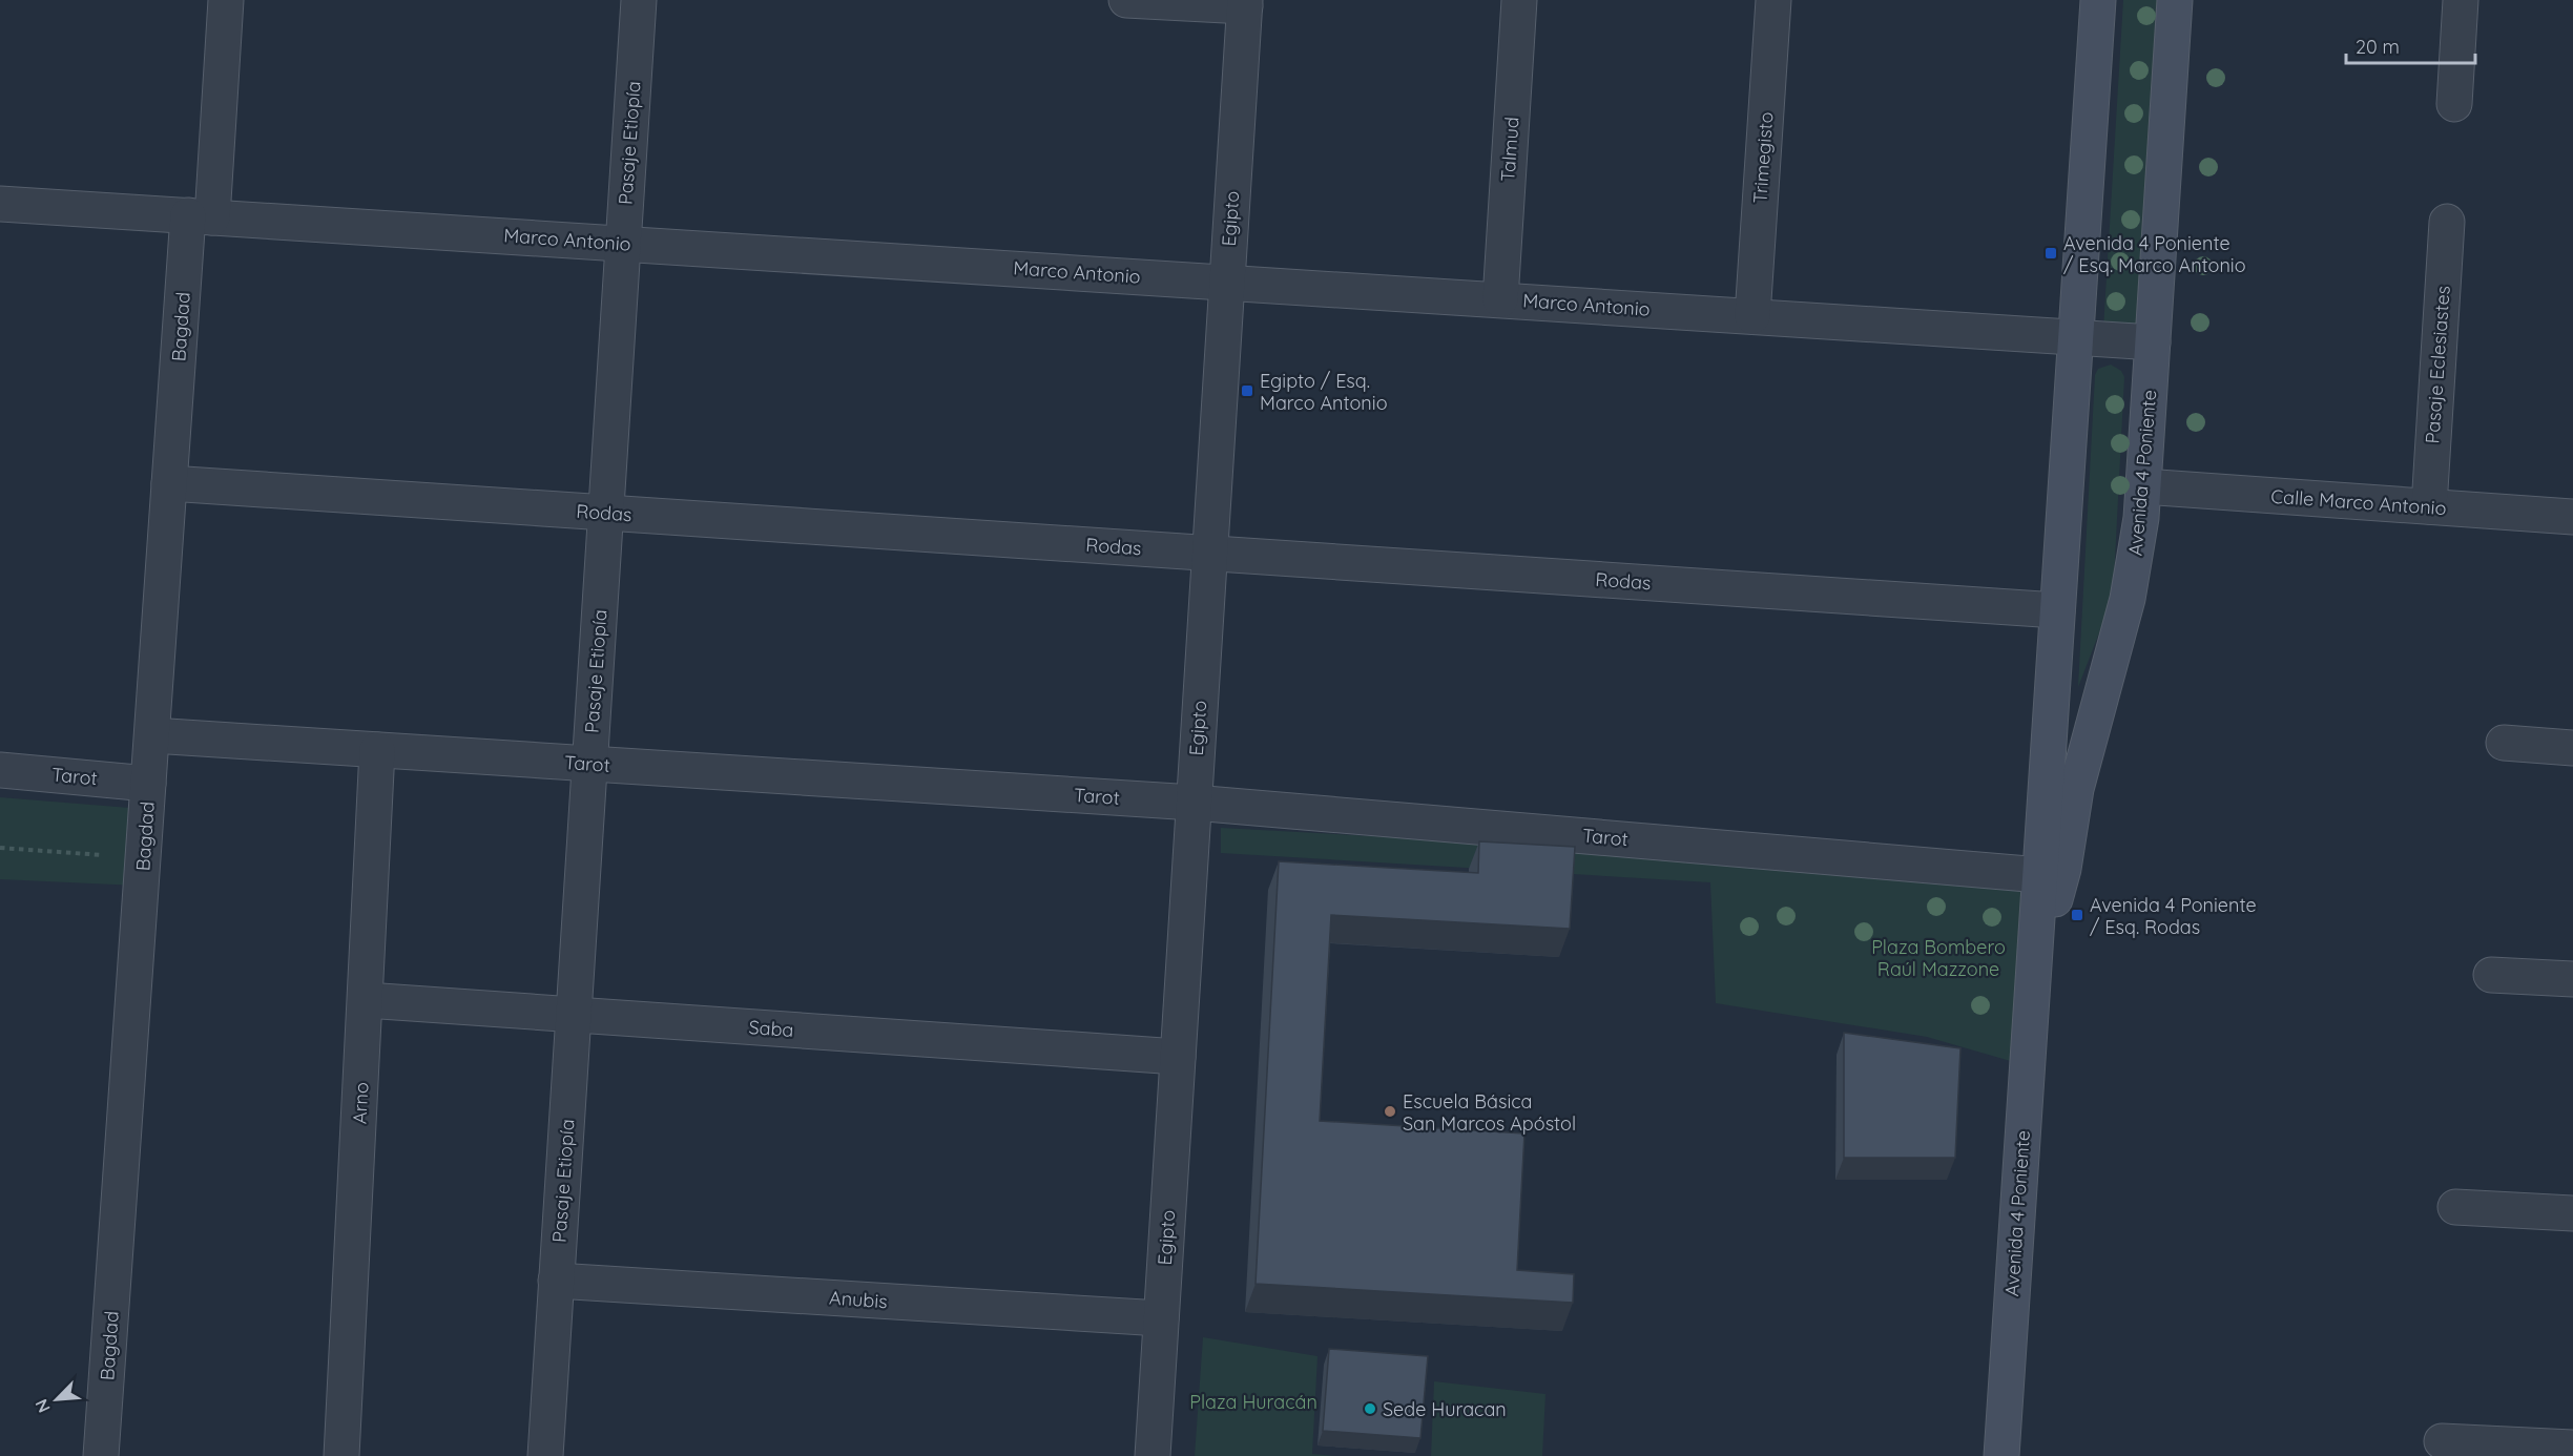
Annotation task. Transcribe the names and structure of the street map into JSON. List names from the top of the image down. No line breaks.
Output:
{"streets":{"street":["Pasaje Etiopía","Talmud","Trimegisto","Egipto","Marco Antonio","Bagdad","Pasaje Eclesiastes","Avenida 4 Poniente","Calle Marco Antonio","Rodas","Tarot","Saba","Arno","Anubis"]},"crossings":[["Pasaje Etiopía","Marco Antonio"],["Pasaje Etiopía","Rodas"],["Pasaje Etiopía","Tarot"],["Pasaje Etiopía","Saba"],["Pasaje Etiopía","Anubis"],["Talmud","Marco Antonio"],["Trimegisto","Marco Antonio"],["Egipto","Marco Antonio"],["Egipto","Rodas"],["Egipto","Tarot"],["Egipto","Saba"],["Egipto","Anubis"],["Marco Antonio","Bagdad"],["Marco Antonio","Avenida 4 Poniente"],["Bagdad","Rodas"],["Bagdad","Tarot"],["Pasaje Eclesiastes","Calle Marco Antonio"],["Avenida 4 Poniente","Calle Marco Antonio"],["Avenida 4 Poniente","Rodas"],["Avenida 4 Poniente","Tarot"],["Tarot","Arno"],["Saba","Arno"]],"parks":["Plaza Bombero Raúl Mazzone","Plaza Huracán"],"places":{"transit":["Avenida 4 Poniente / Esq. Marco Antonio","Egipto / Esq. Marco Antonio","Avenida 4 Poniente / Esq. Rodas"],"other":["Escuela Básica San Marcos Apóstol","Sede Huracan"]},"scale_bar":"20 m","north":"bottom left"}
